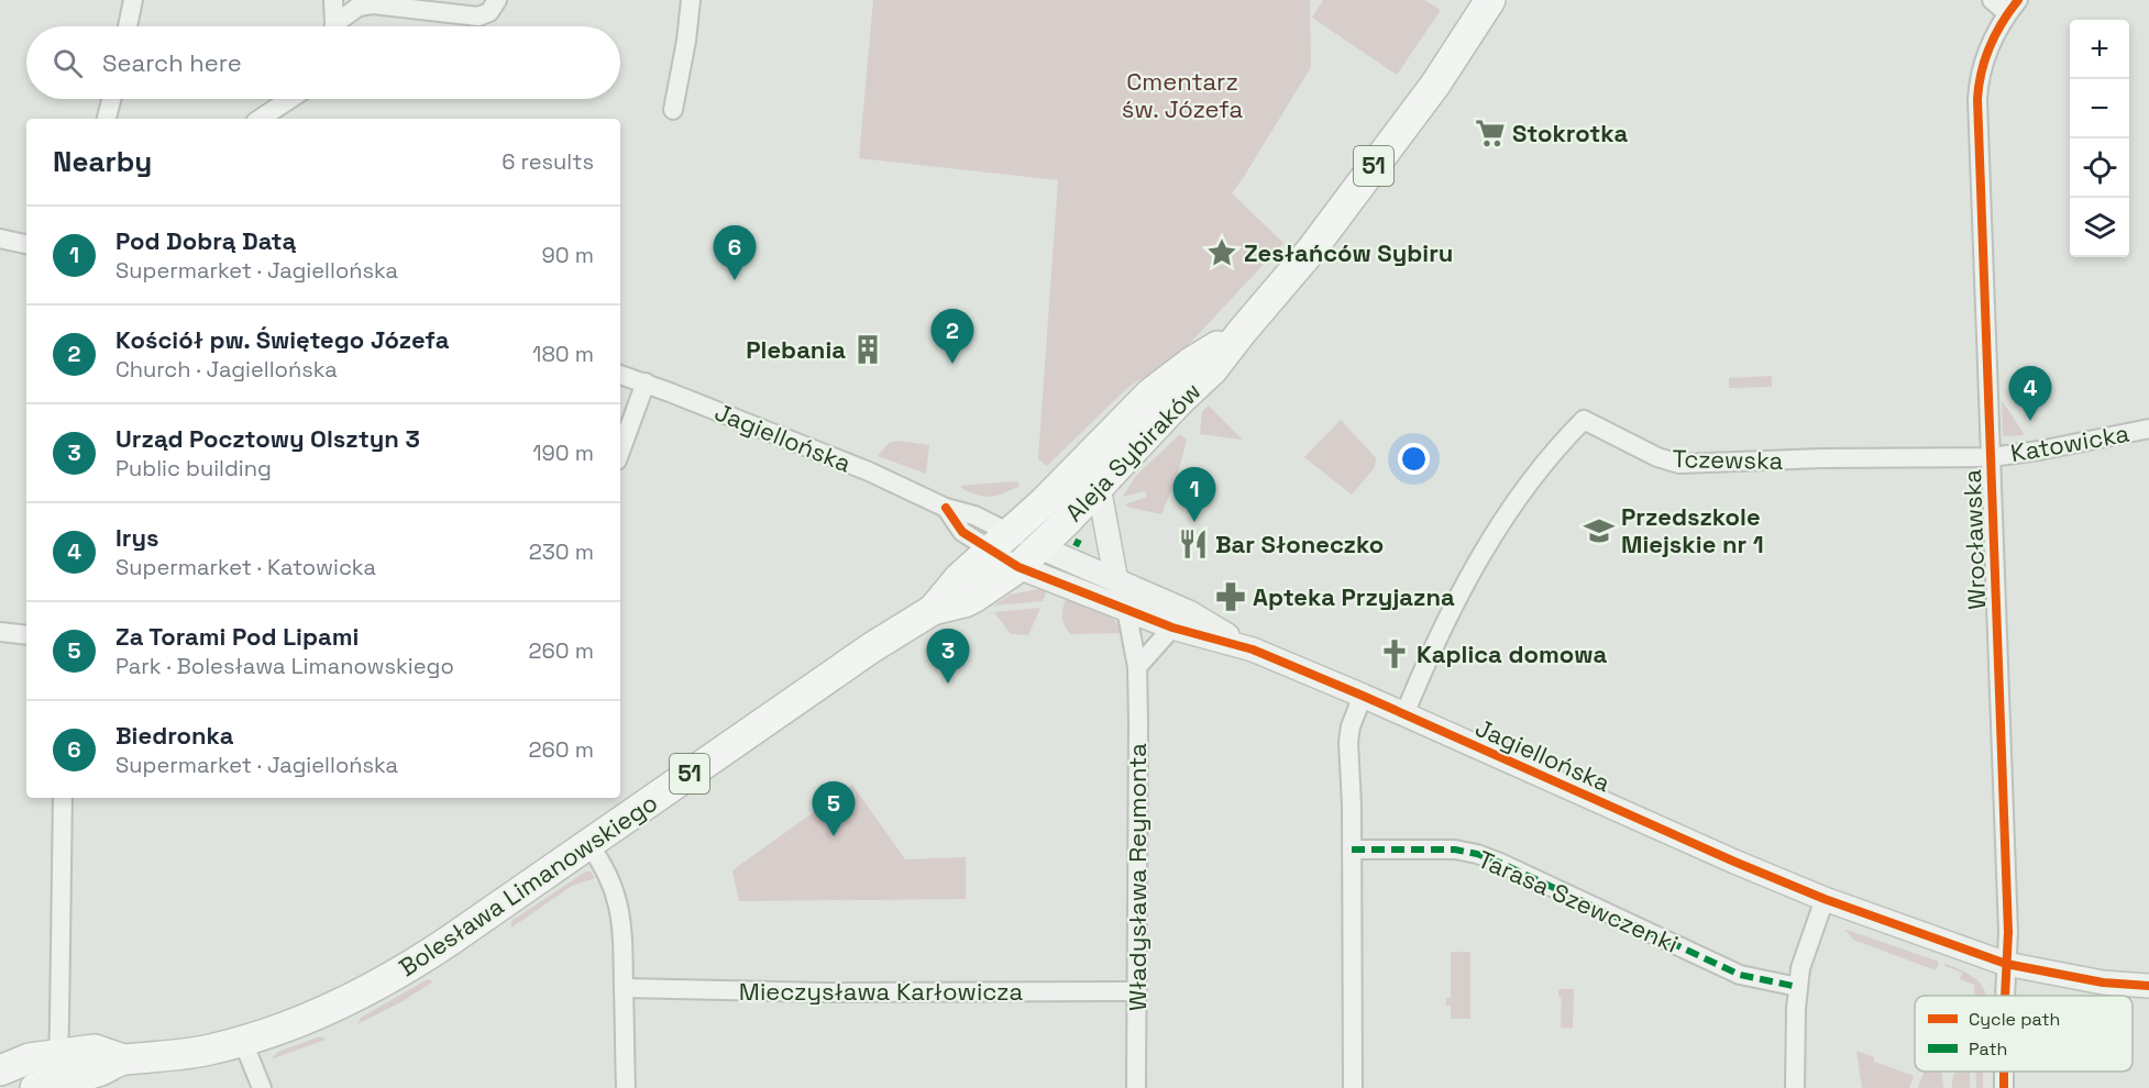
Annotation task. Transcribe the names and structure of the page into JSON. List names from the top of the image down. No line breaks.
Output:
{"streets":{"main road":["51","Aleja Sybiraków","Bolesława Limanowskiego"],"street":["Jagiellońska","Katowicka","Tczewska","Wrocławska","Władysława Reymonta","Tarasa Szewczenki","Mieczysława Karłowicza"]},"crossings":[["Jagiellońska","Aleja Sybiraków"],["Jagiellońska","Tczewska"],["Jagiellońska","Wrocławska"],["Jagiellońska","Władysława Reymonta"],["Jagiellońska","Bolesława Limanowskiego"],["Katowicka","Tczewska"],["Katowicka","Wrocławska"],["Aleja Sybiraków","Bolesława Limanowskiego"],["Tczewska","Wrocławska"],["Władysława Reymonta","Mieczysława Karłowicza"]],"parks":["Cmentarz św. Józefa"],"places":{"supermarket":["Stokrotka"],"place":["Zesłańców Sybiru"],"building":["Plebania"],"school or university":["Przedszkole Miejskie nr 1"],"restaurant":["Bar Słoneczko"],"pharmacy":["Apteka Przyjazna"],"church":["Kaplica domowa"]},"legend":["Cycle path","Path"],"page":{"map_buttons":["+","−"],"search":"Search here","heading":["Nearby","6 results"],"list":[{"mark":"1","name":"Pod Dobrą Datą","note":"Supermarket · Jagiellońska","value":"90 m"},{"mark":"2","name":"Kościół pw. Świętego Józefa","note":"Church · Jagiellońska","value":"180 m"},{"mark":"3","name":"Urząd Pocztowy Olsztyn 3","note":"Public building","value":"190 m"},{"mark":"4","name":"Irys","note":"Supermarket · Katowicka","value":"230 m"},{"mark":"5","name":"Za Torami Pod Lipami","note":"Park · Bolesława Limanowskiego","value":"260 m"},{"mark":"6","name":"Biedronka","note":"Supermarket · Jagiellońska","value":"260 m"}],"pins":["6","2","4","1","3","5"]}}
